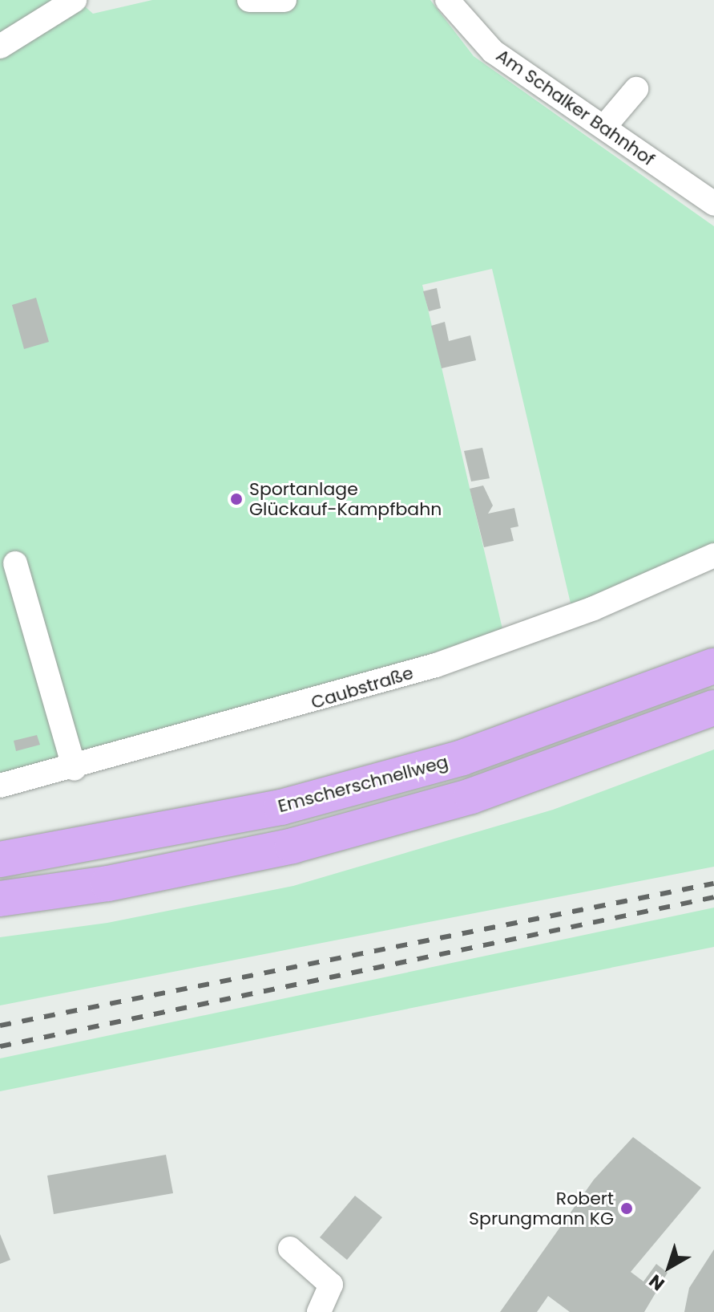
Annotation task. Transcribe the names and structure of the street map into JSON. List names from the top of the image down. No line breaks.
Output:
{"streets":{"highway":["Emscherschnellweg"],"street":["Am Schalker Bahnhof","Caubstraße"]},"places":["Sportanlage Glückauf-Kampfbahn","Robert Sprungmann KG"],"north":"bottom left"}
